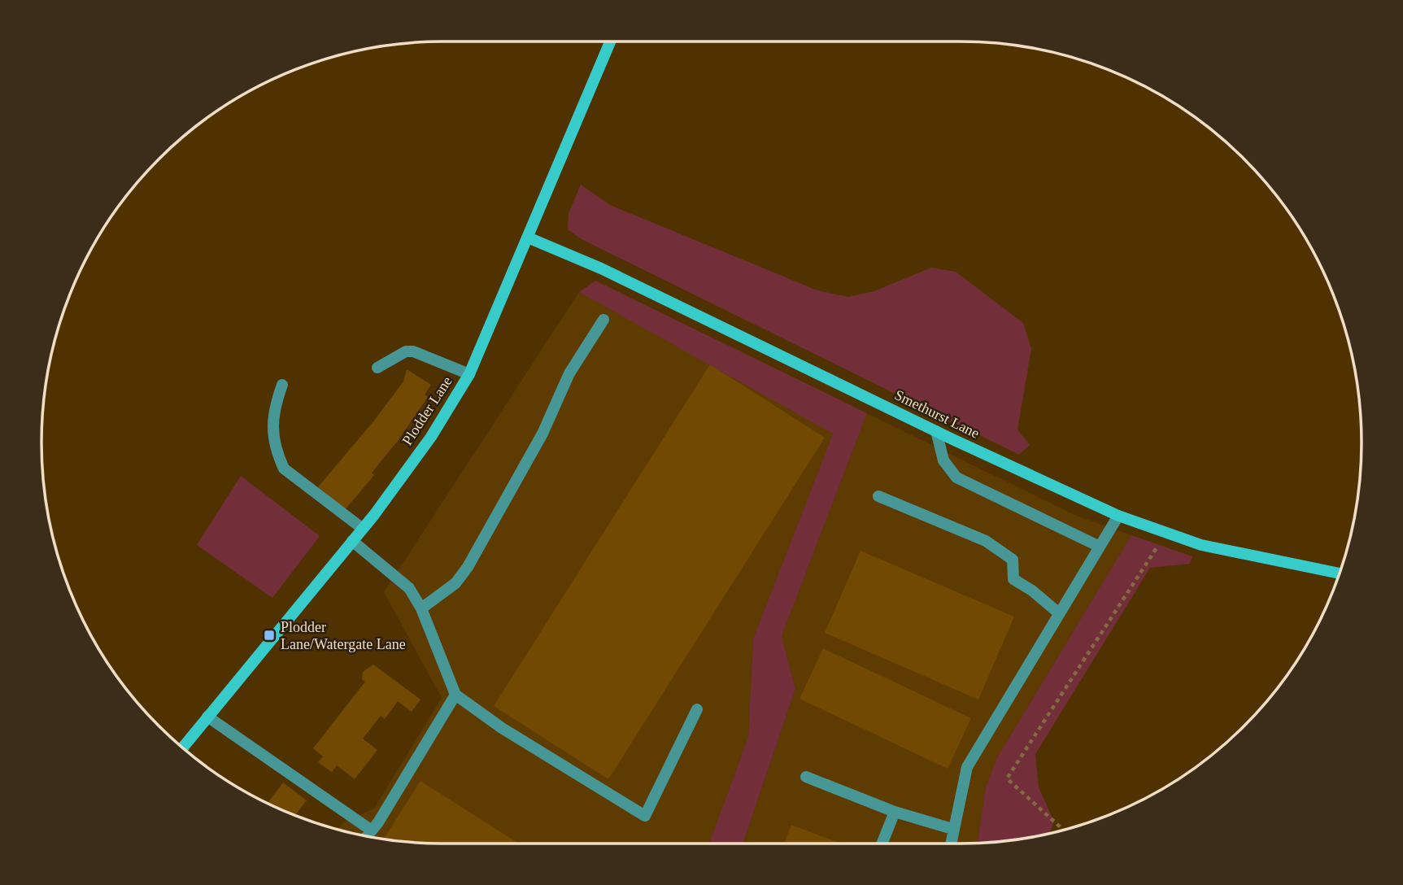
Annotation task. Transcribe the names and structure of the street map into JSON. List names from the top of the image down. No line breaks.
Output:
{"streets":{"street":["Plodder Lane","Smethurst Lane"]},"crossings":[["Plodder Lane","Smethurst Lane"]],"places":{"transit":["Plodder Lane/Watergate Lane"]}}
